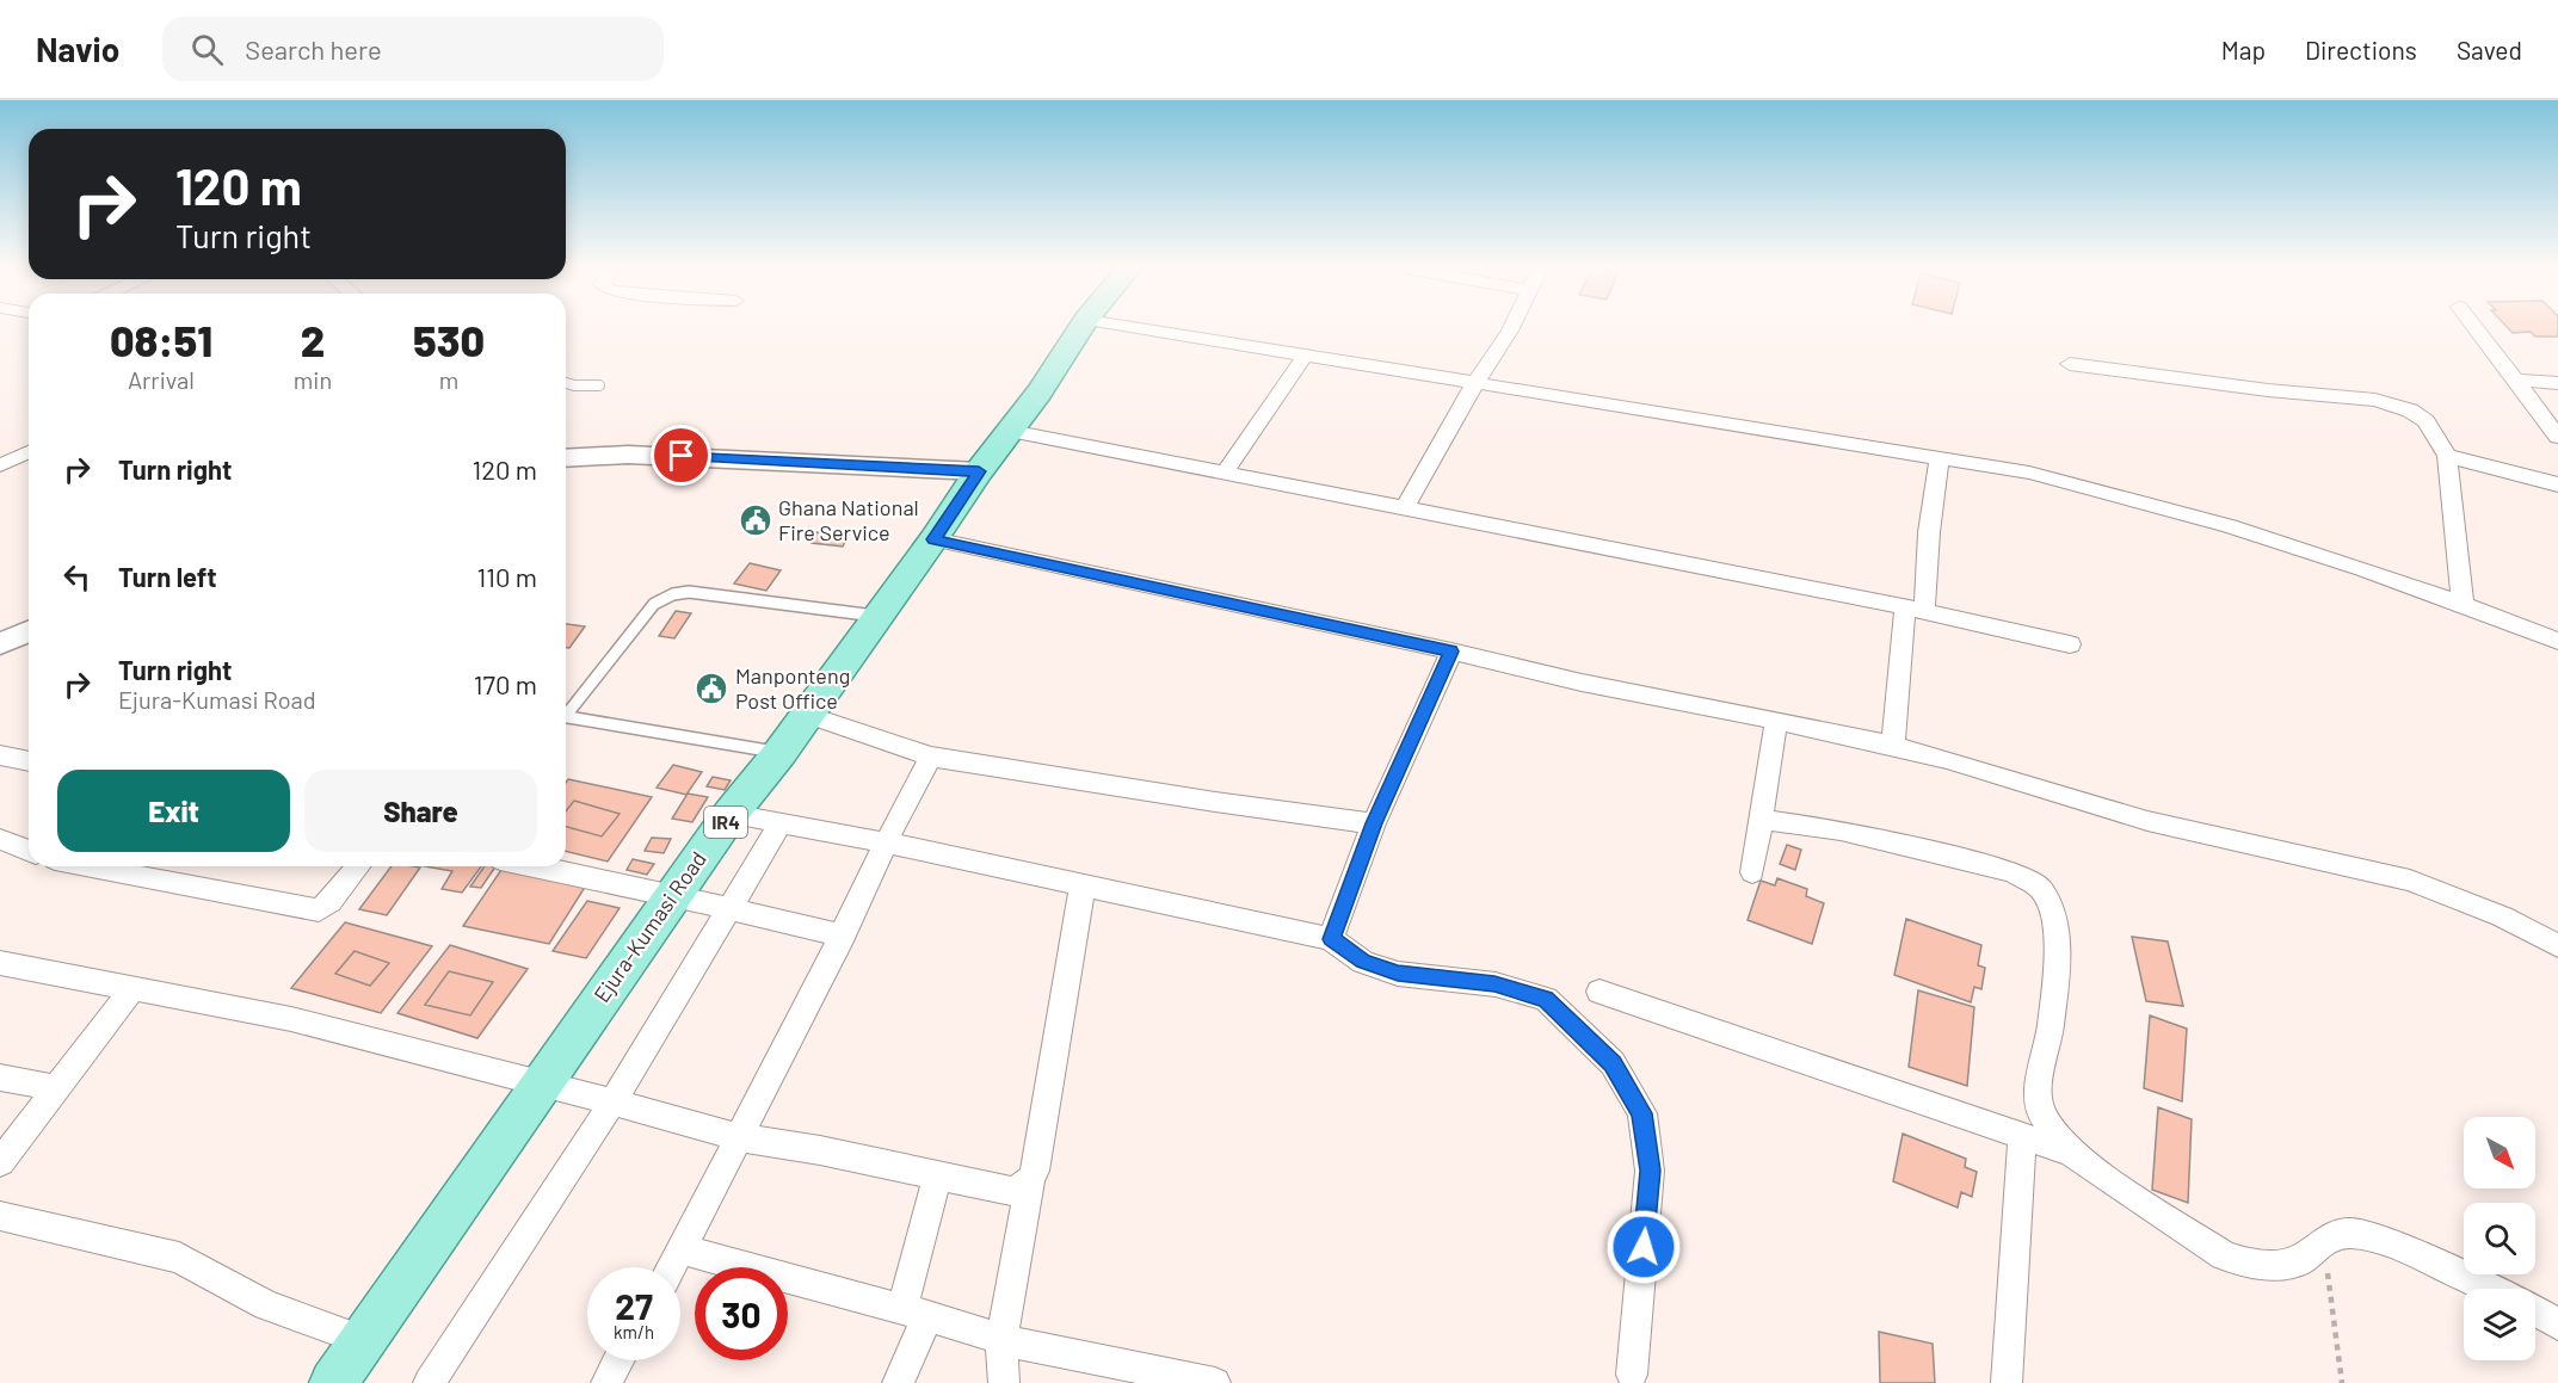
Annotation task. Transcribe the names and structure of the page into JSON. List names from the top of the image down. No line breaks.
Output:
{"streets":{"main road":["IR4","Ejura-Kumasi Road"]},"places":{"public building":["Ghana National Fire Service","Manponteng Post Office"]},"north":"bottom right","page":{"header":"Navio","search":"Search here","nav":["Map","Directions","Saved"],"turn":["120 m","Turn right"],"eta":["08:51","Arrival","2","min","530","m"],"list":[{"name":"Turn right","value":"120 m"},{"name":"Turn left","value":"110 m"},{"name":"Turn right","note":"Ejura-Kumasi Road","value":"170 m"}],"buttons":["Exit","Share"],"speed":"27 km/h","limit":"30"}}
